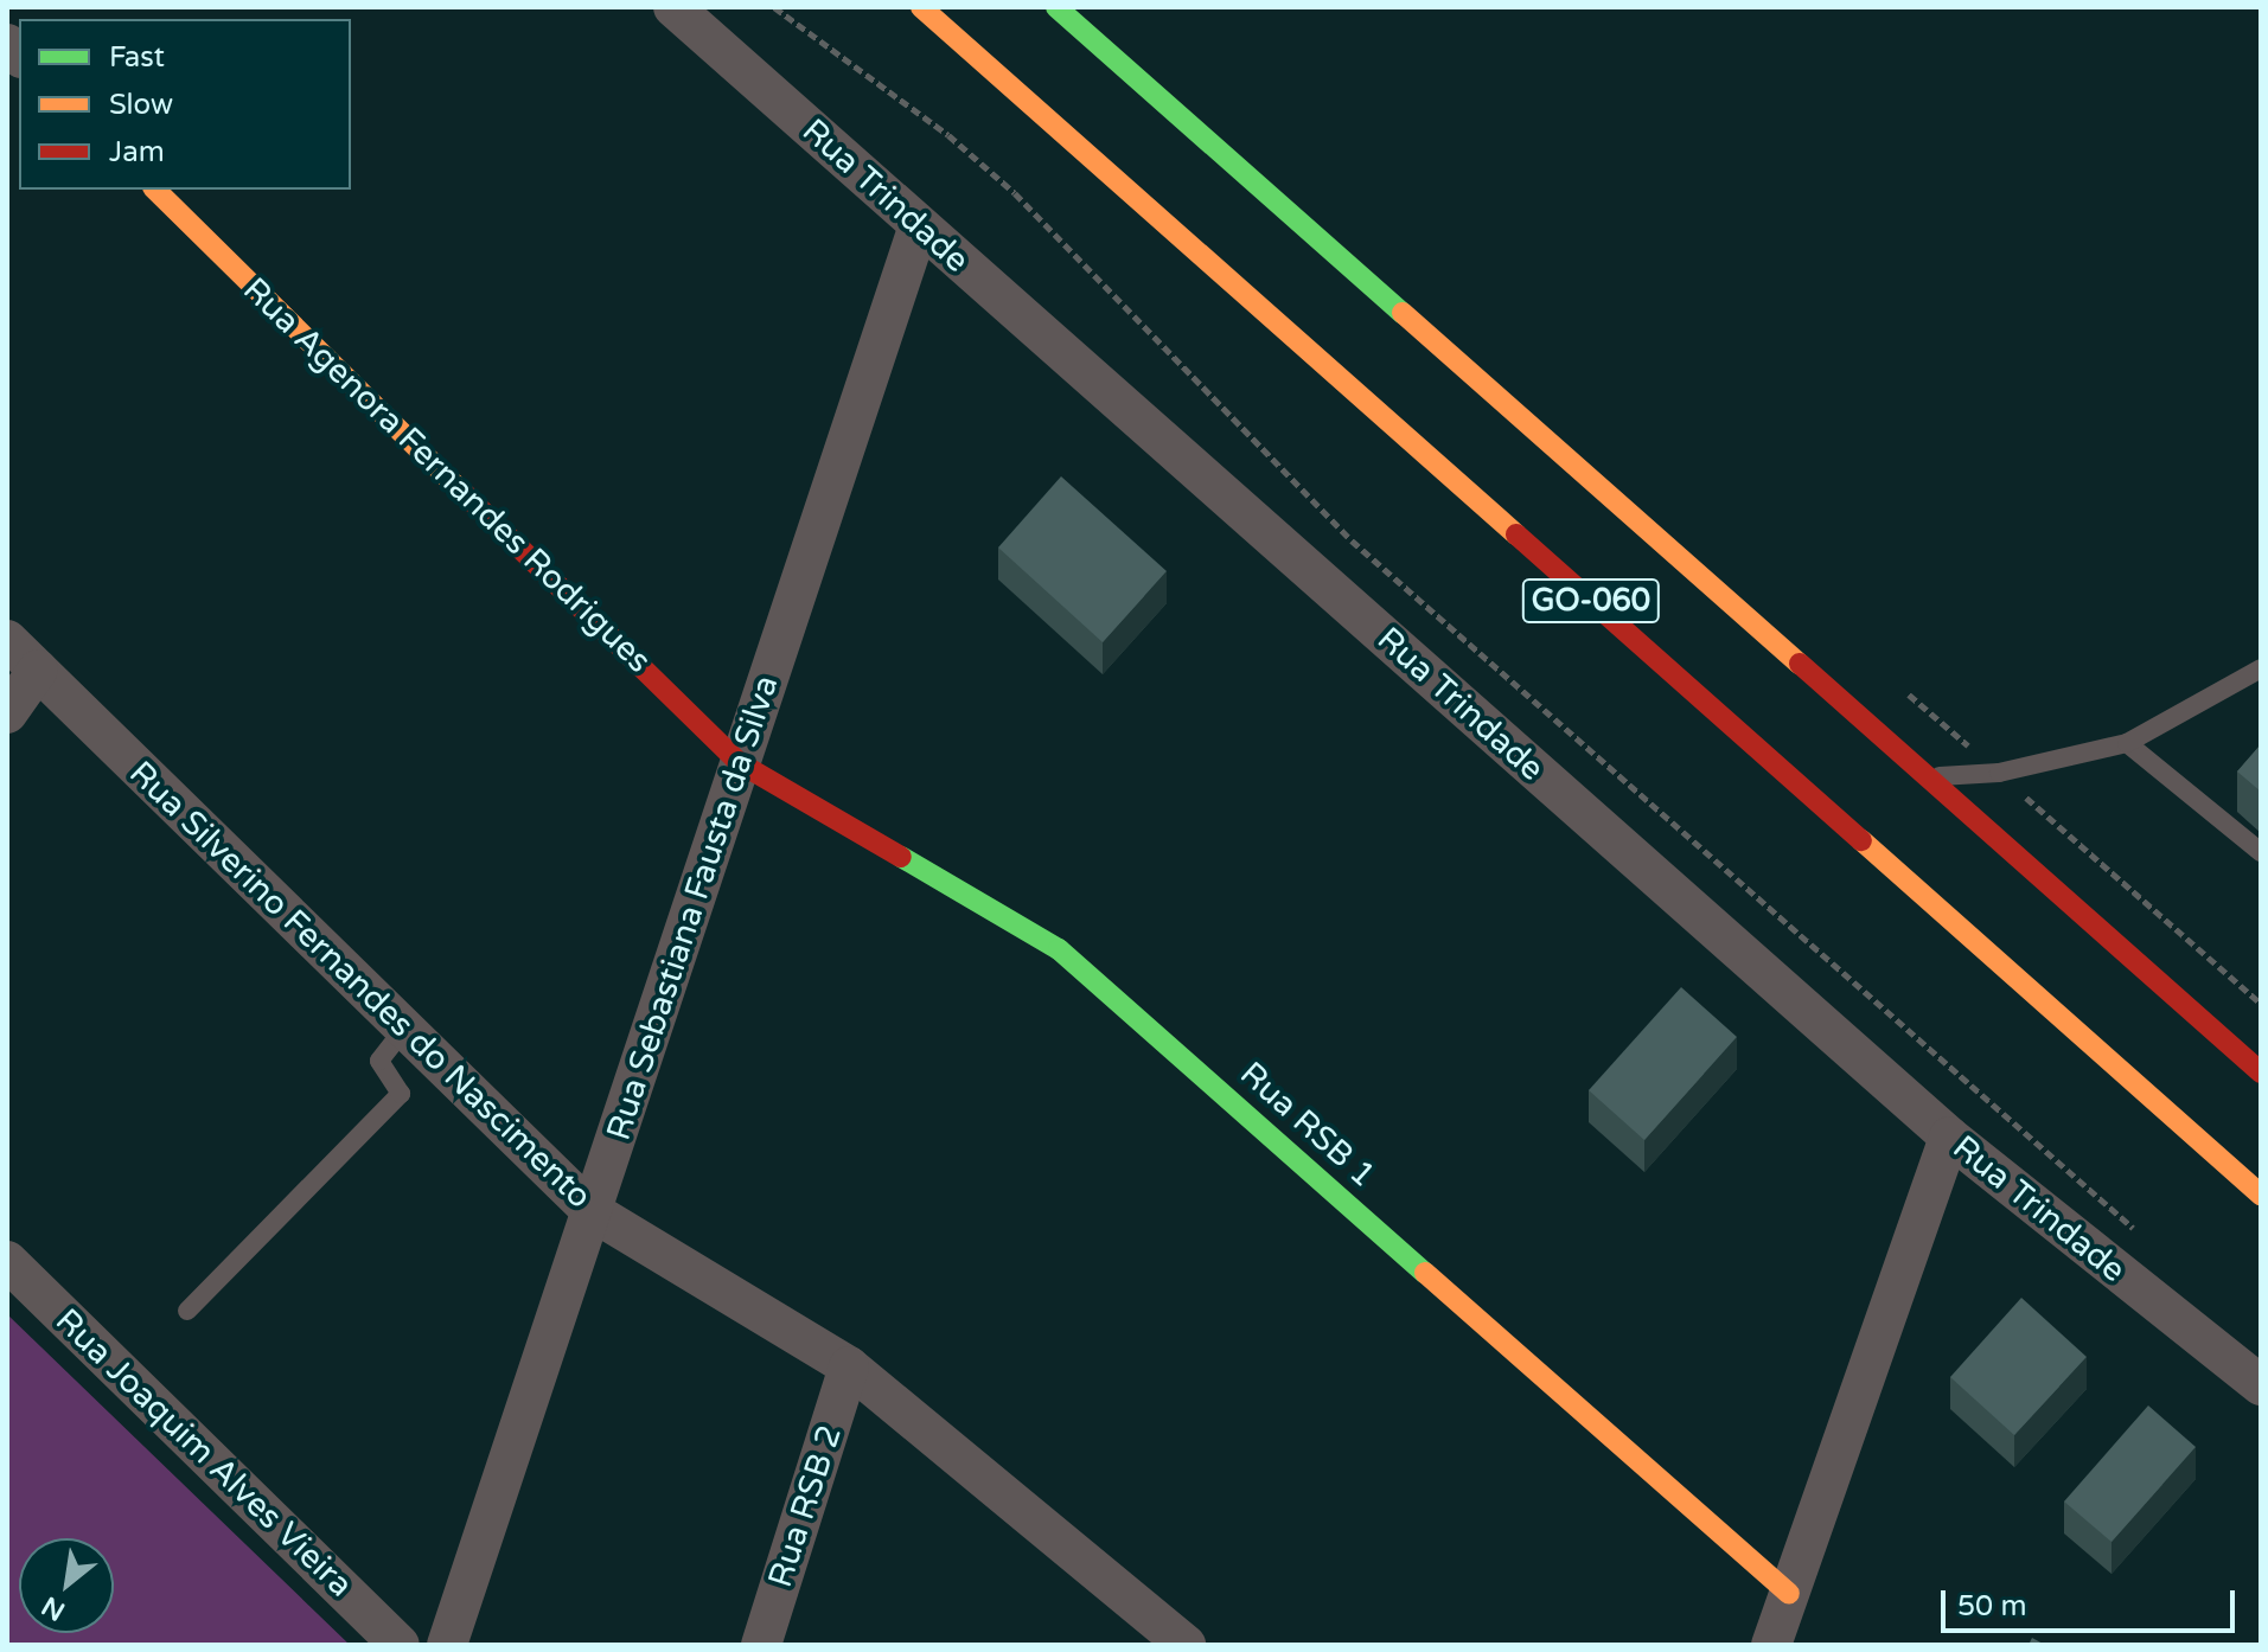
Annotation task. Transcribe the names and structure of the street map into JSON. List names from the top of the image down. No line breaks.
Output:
{"streets":{"main road":["Rua Agenora Fernandes Rodrigues","GO-060","Rua RSB 1"],"street":["Rua Trindade","Rua Sebastiana Fausta da Silva","Rua Silverino Fernandes do Nascimento","Rua Joaquim Alves Vieira","Rua RSB 2"]},"crossings":[["Rua Trindade","Rua Sebastiana Fausta da Silva"],["Rua Agenora Fernandes Rodrigues","Rua Sebastiana Fausta da Silva"],["Rua Agenora Fernandes Rodrigues","Rua RSB 1"],["Rua Sebastiana Fausta da Silva","Rua Silverino Fernandes do Nascimento"],["Rua Sebastiana Fausta da Silva","Rua RSB 1"],["Rua Silverino Fernandes do Nascimento","Rua RSB 2"]],"legend":["Fast","Slow","Jam"],"scale_bar":"50 m","north":"bottom left"}
